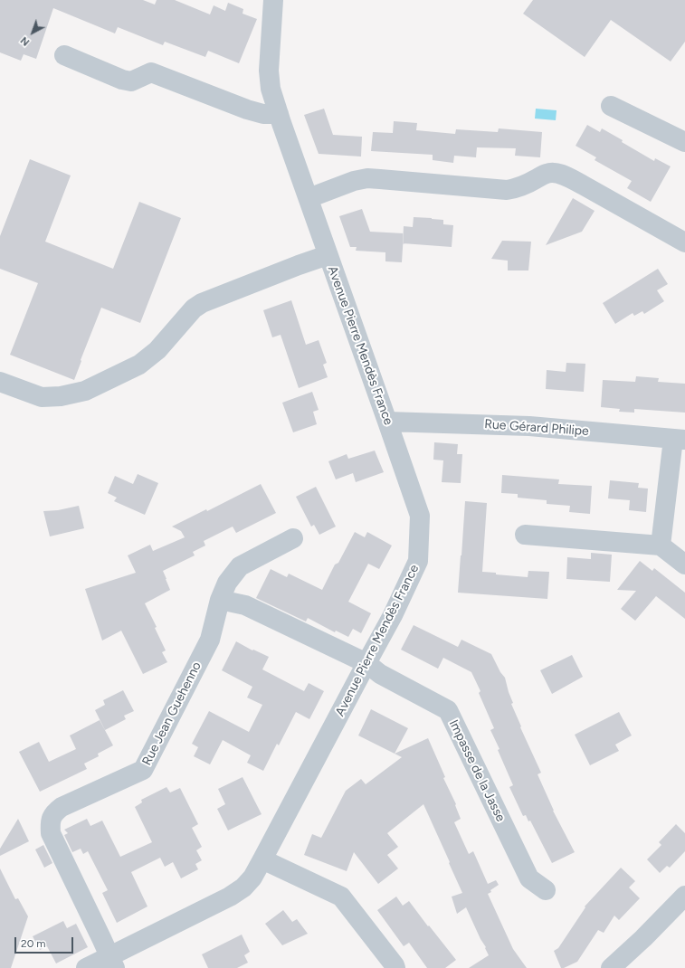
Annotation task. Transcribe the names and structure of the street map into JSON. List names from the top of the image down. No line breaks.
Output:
{"streets":{"street":["Avenue Pierre Mendès France","Rue Gérard Philipe","Rue Jean Guehenno","Impasse de la Jasse"]},"crossings":[["Avenue Pierre Mendès France","Rue Gérard Philipe"],["Avenue Pierre Mendès France","Rue Jean Guehenno"],["Avenue Pierre Mendès France","Impasse de la Jasse"]],"scale_bar":"20 m","north":"bottom left"}
